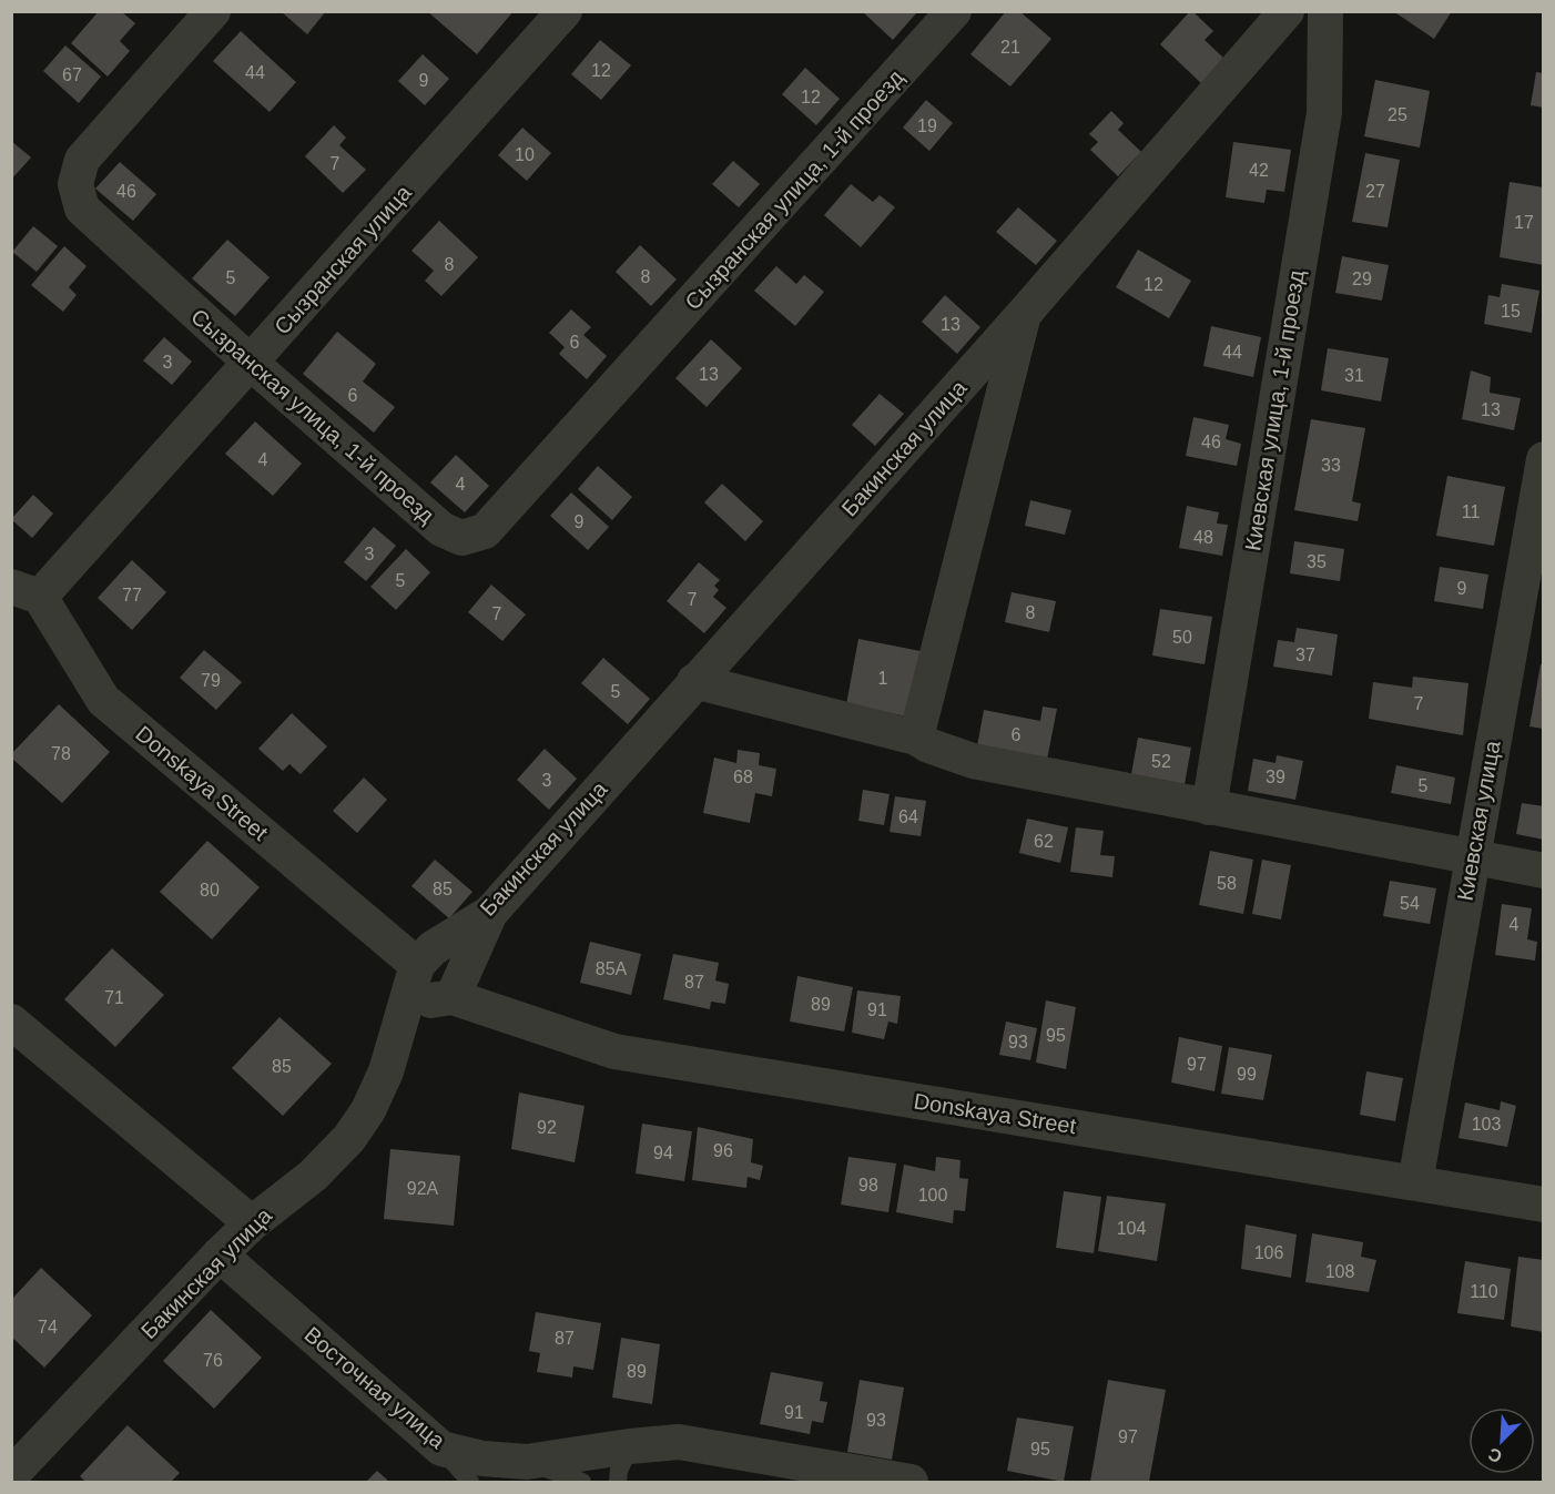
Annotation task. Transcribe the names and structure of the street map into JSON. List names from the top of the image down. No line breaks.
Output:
{"streets":{"street":["Сызранская улица, 1-й проезд","Сызранская улица","Киевская улица, 1-й проезд","Бакинская улица","Donskaya Street","Киевская улица","Восточная улица"]},"crossings":[["Сызранская улица, 1-й проезд","Сызранская улица"],["Сызранская улица","Donskaya Street"],["Бакинская улица","Donskaya Street"],["Бакинская улица","Восточная улица"],["Donskaya Street","Киевская улица"]],"house_numbers":["21","12","44","67","9","12","25","19","10","7","42","46","27","17","8","8","5","29","12","15","13","6","44","3","13","31","6","13","46","4","33","4","11","9","48","3","35","5","9","77","7","8","7","50","37","1","79","5","7","6","78","52","68","39","3","5","64","62","58","85","80","54","4","85А","87","71","89","91","95","93","97","85","99","103","92","96","94","98","92А","100","104","106","108","110","74","87","76","89","91","93","97","95"],"north":"bottom left"}
